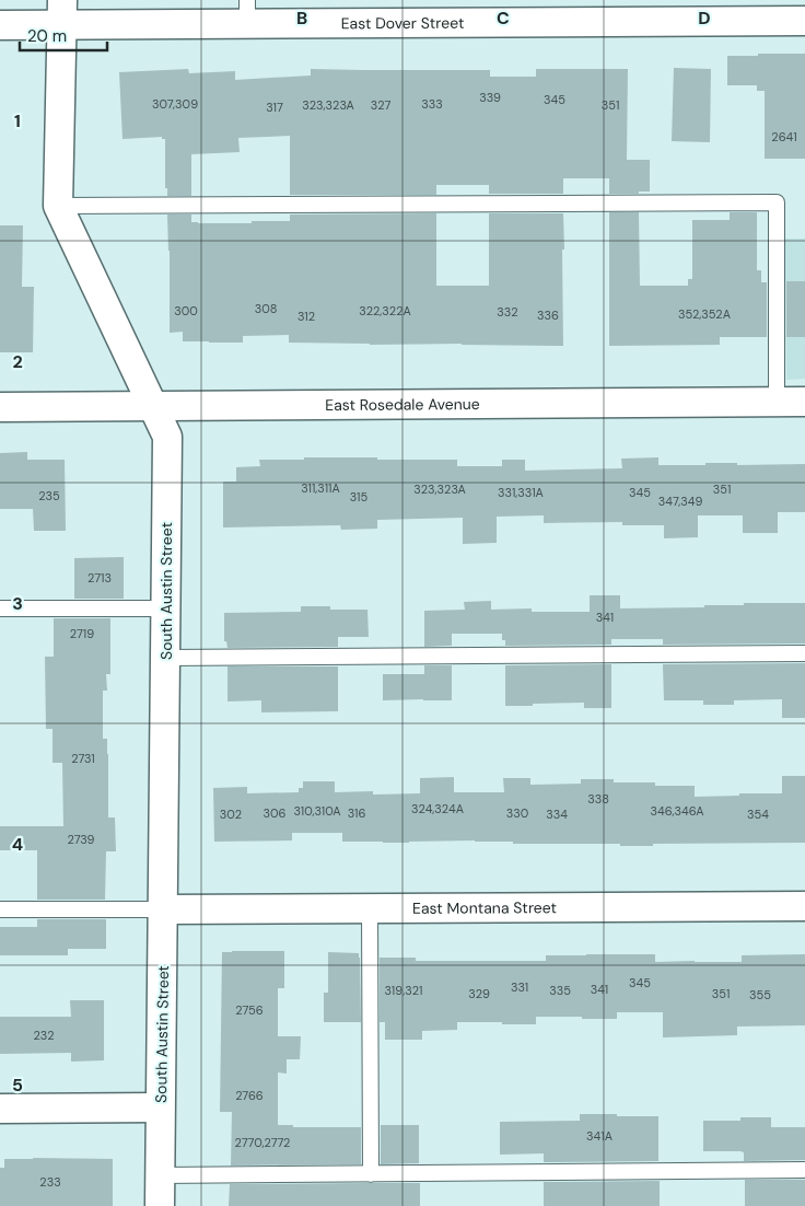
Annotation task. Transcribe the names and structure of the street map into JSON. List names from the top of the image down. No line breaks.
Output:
{"streets":{"street":["East Dover Street","East Rosedale Avenue","South Austin Street","East Montana Street"]},"crossings":[["East Dover Street","South Austin Street"],["East Rosedale Avenue","South Austin Street"],["South Austin Street","East Montana Street"]],"house_numbers":["339","345","307,309","333","323,323A","327","351","317","2641","308","300","322,322A","332","352,352A","336","312","311,311A","323,323A","351","331,331A","345","235","315","347,349","2713","341","2719","2731","338","324,324A","310,310A","346,346A","306","316","330","302","334","354","2739","345","331","341","319,321","335","329","351","355","2756","232","2766","341A","2770,2772","233"],"scale_bar":"20 m","grid":{"columns":["B","C","D"],"rows":["1","2","3","4","5"]}}
